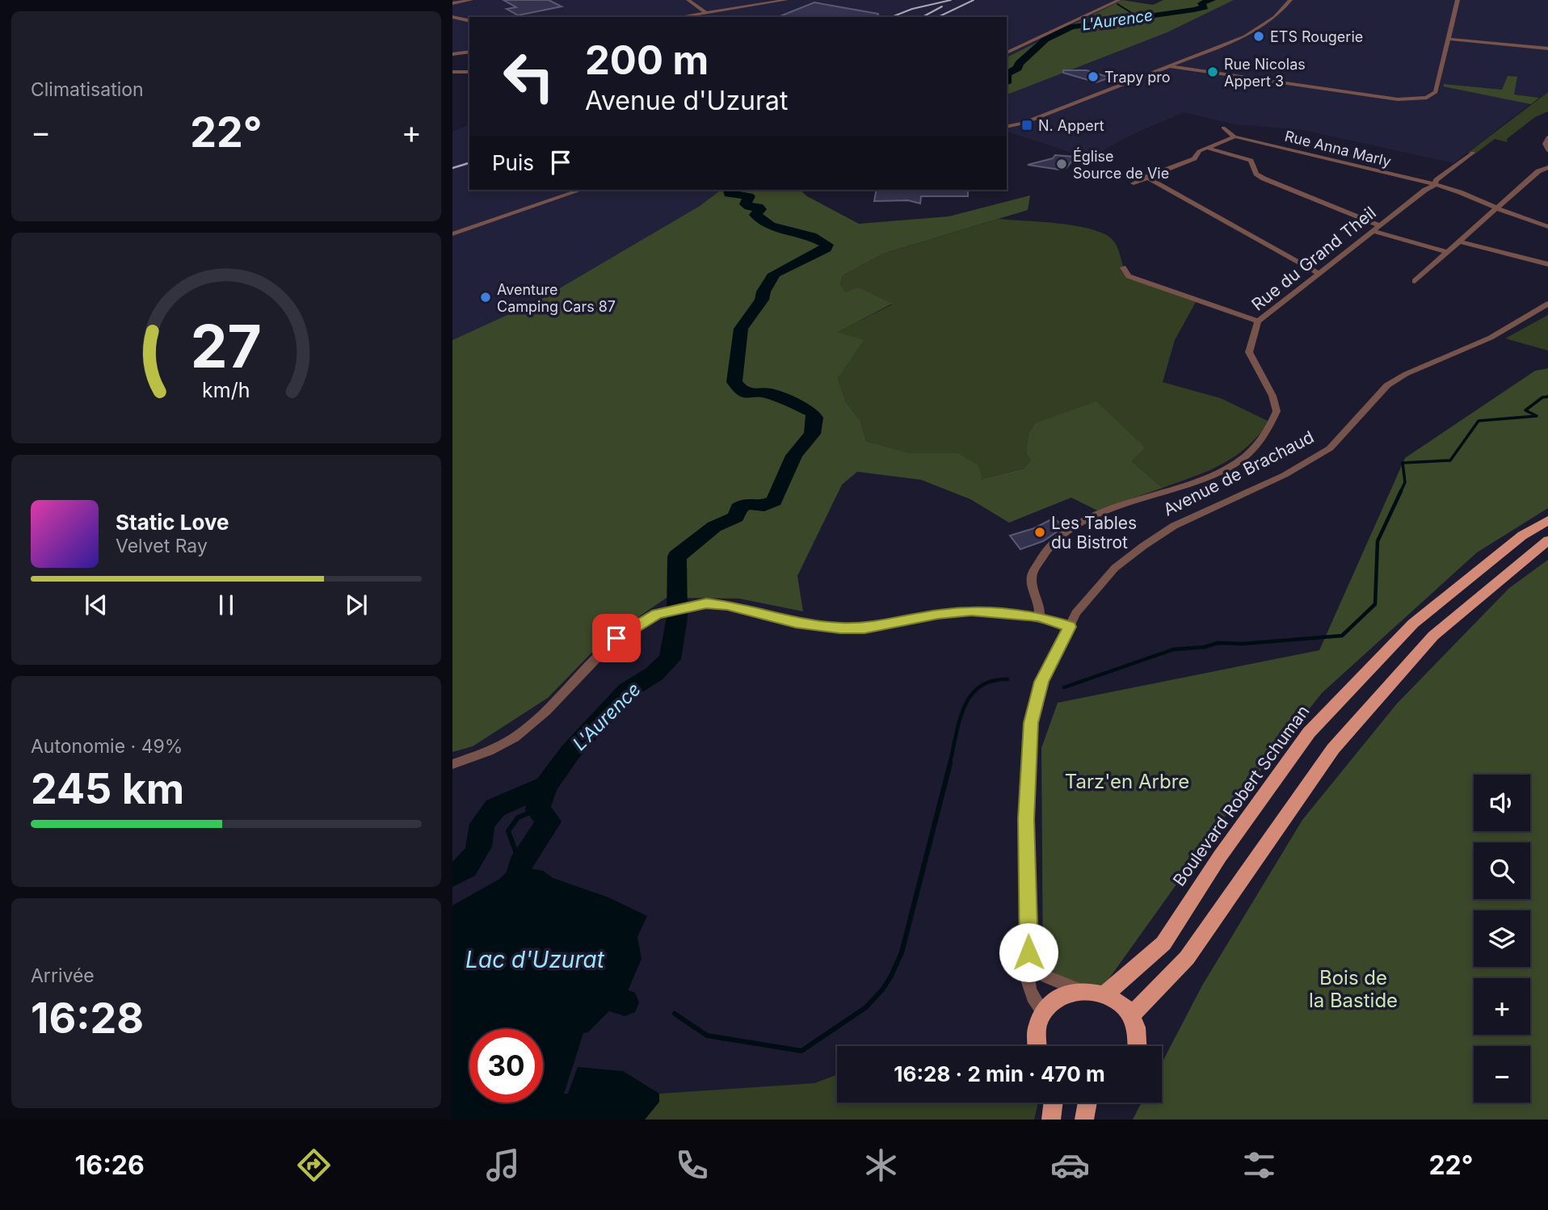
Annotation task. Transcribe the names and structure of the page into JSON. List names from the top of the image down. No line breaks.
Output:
{"streets":{"main road":["Boulevard Robert Schuman"],"street":["Rue Anna Marly","Rue du Grand Theil","Avenue de Brachaud"]},"crossings":[["Rue Anna Marly","Rue du Grand Theil"]],"water":["L'Aurence","Lac d'Uzurat"],"parks":["Tarz'en Arbre","Bois de la Bastide"],"places":{"other":["ETS Rougerie","Rue Nicolas Appert 3","Trapy pro","Église Source de Vie","Aventure Camping Cars 87","Les Tables du Bistrot"],"transit":["N. Appert"]},"page":{"tile":["Climatisation",["Autonomie · 49%","245 km"],["Arrivée","16:28"]],"turn":["200 m","Avenue d'Uzurat"],"heat":["−","22°","+"],"then":"Puis","song":["Static Love","Velvet Ray"],"map_buttons":["+","−"],"limit":"30","trip":"16:28 · 2 min · 470 m","tabs":["16:26","22°"],"gauge":["27","km/h"]}}
